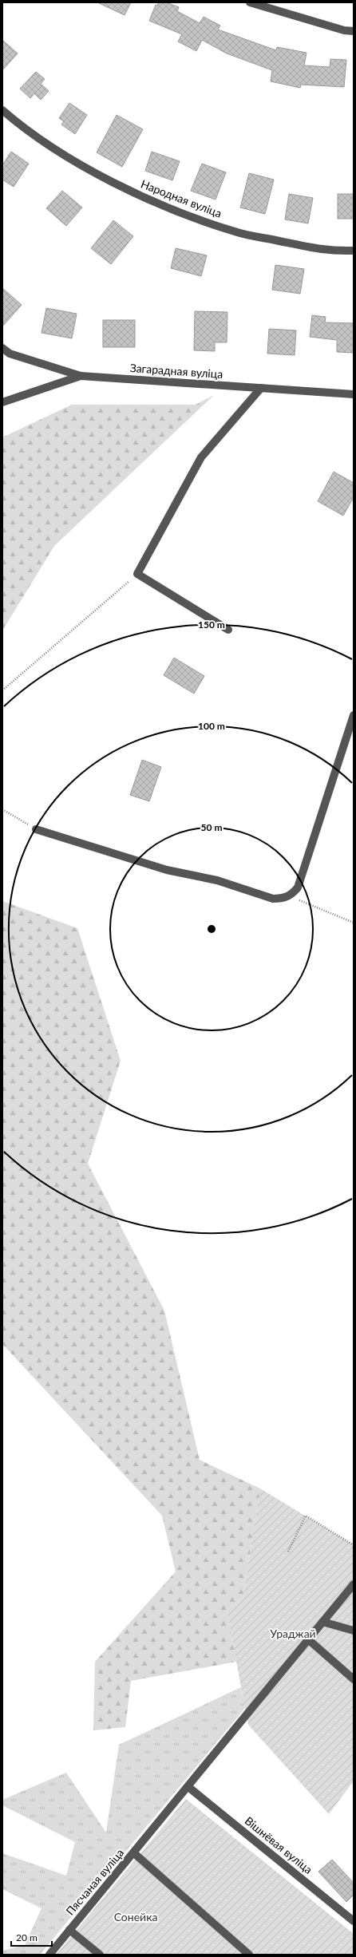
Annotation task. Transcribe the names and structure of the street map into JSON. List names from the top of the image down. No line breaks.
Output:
{"streets":{"street":["Народная вуліца","Загарадная вуліца","Вішнёвая вуліца","Пясчаная вуліца"]},"crossings":[["Вішнёвая вуліца","Пясчаная вуліца"]],"parks":["Ураджай","Сонейка"],"scale_bar":"20 m","rings":["150 m","100 m","50 m"]}
